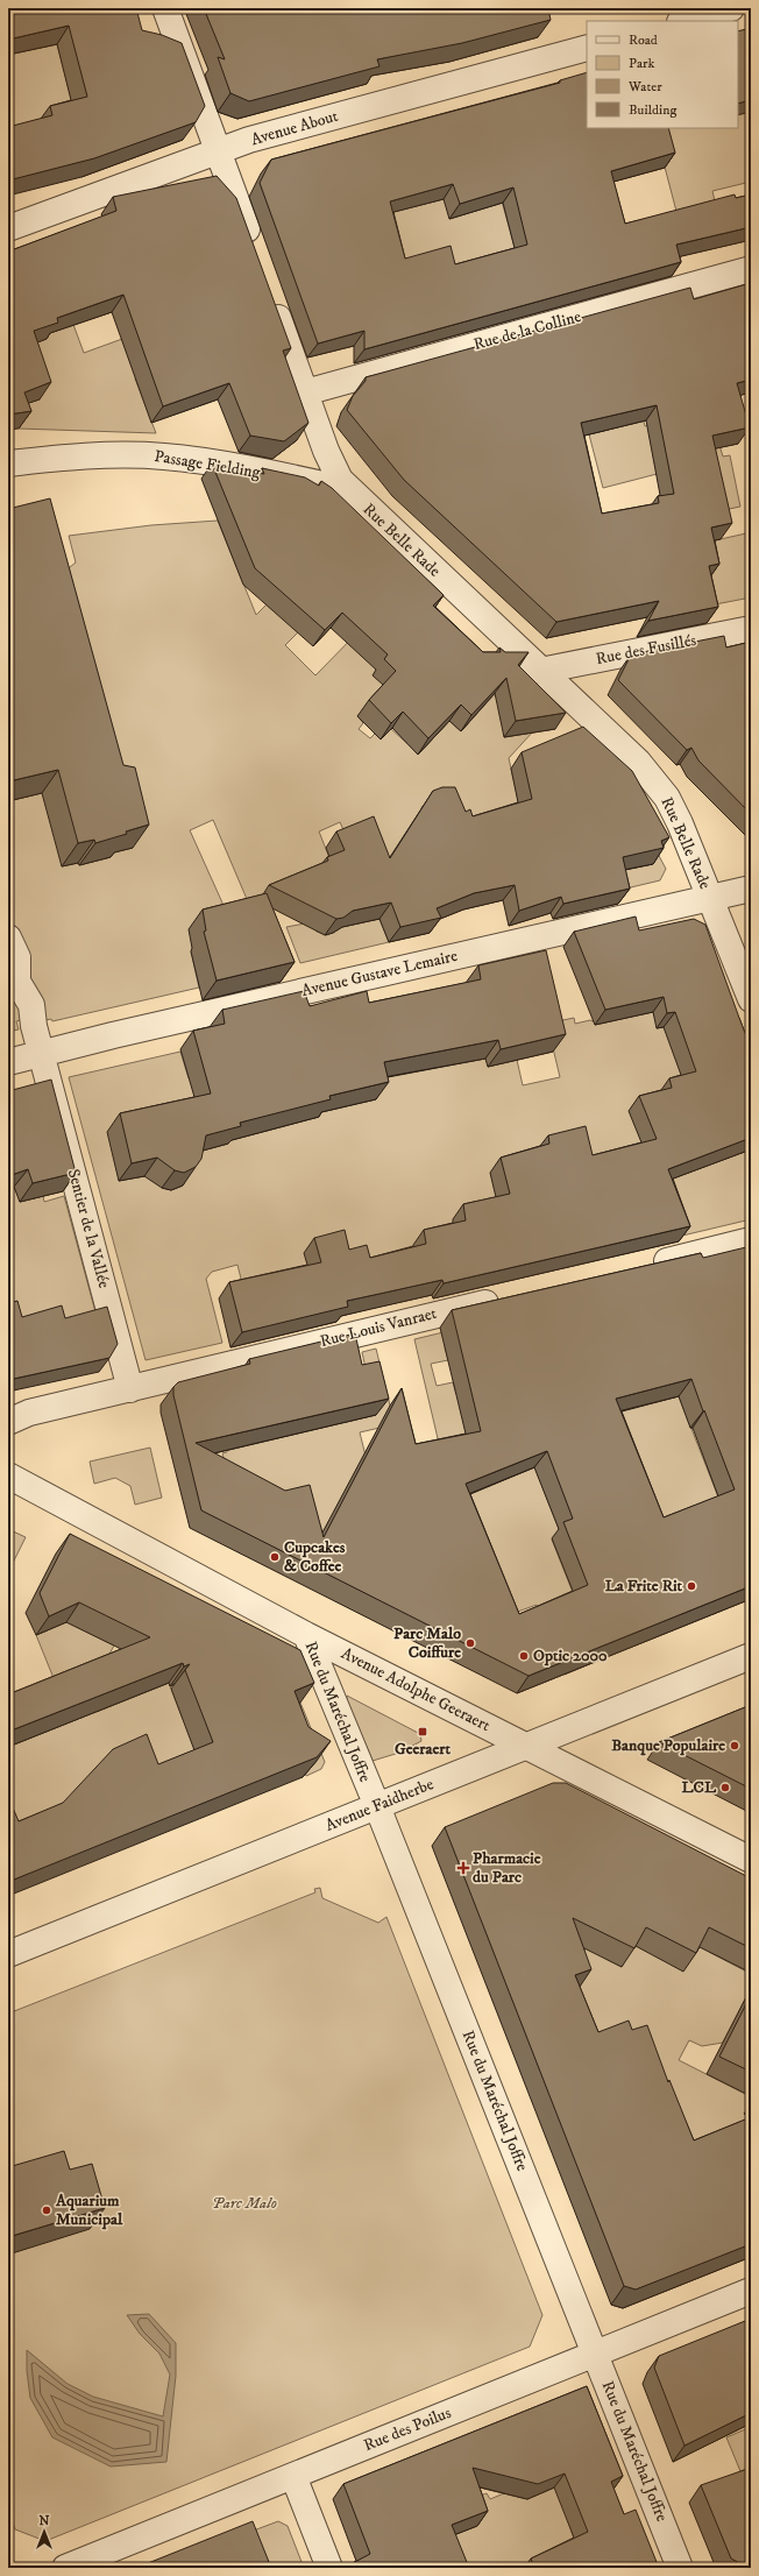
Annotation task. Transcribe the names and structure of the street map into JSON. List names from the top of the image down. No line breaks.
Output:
{"streets":{"street":["Avenue About","Rue de la Colline","Passage Fielding","Rue Belle Rade","Rue des Fusillés","Avenue Gustave Lemaire","Sentier de la Vallée","Rue Louis Vanraet","Avenue Adolphe Geeraert","Rue du Maréchal Joffre","Avenue Faidherbe","Rue des Poilus"]},"crossings":[["Rue de la Colline","Rue Belle Rade"],["Passage Fielding","Rue Belle Rade"],["Rue Belle Rade","Rue des Fusillés"],["Rue Belle Rade","Avenue Gustave Lemaire"],["Avenue Gustave Lemaire","Sentier de la Vallée"],["Sentier de la Vallée","Rue Louis Vanraet"],["Avenue Adolphe Geeraert","Rue du Maréchal Joffre"],["Avenue Adolphe Geeraert","Avenue Faidherbe"],["Rue du Maréchal Joffre","Avenue Faidherbe"],["Rue du Maréchal Joffre","Rue des Poilus"]],"parks":["Parc Malo"],"places":{"other":["Cupcakes & Coffee","La Frite Rit","Parc Malo Coiffure","Optic 2000","Banque Populaire","LCL","Aquarium Municipal"],"transit":["Geeraert"],"health":["Pharmacie du Parc"]},"legend":["Road","Park","Water","Building"],"north":"top"}
